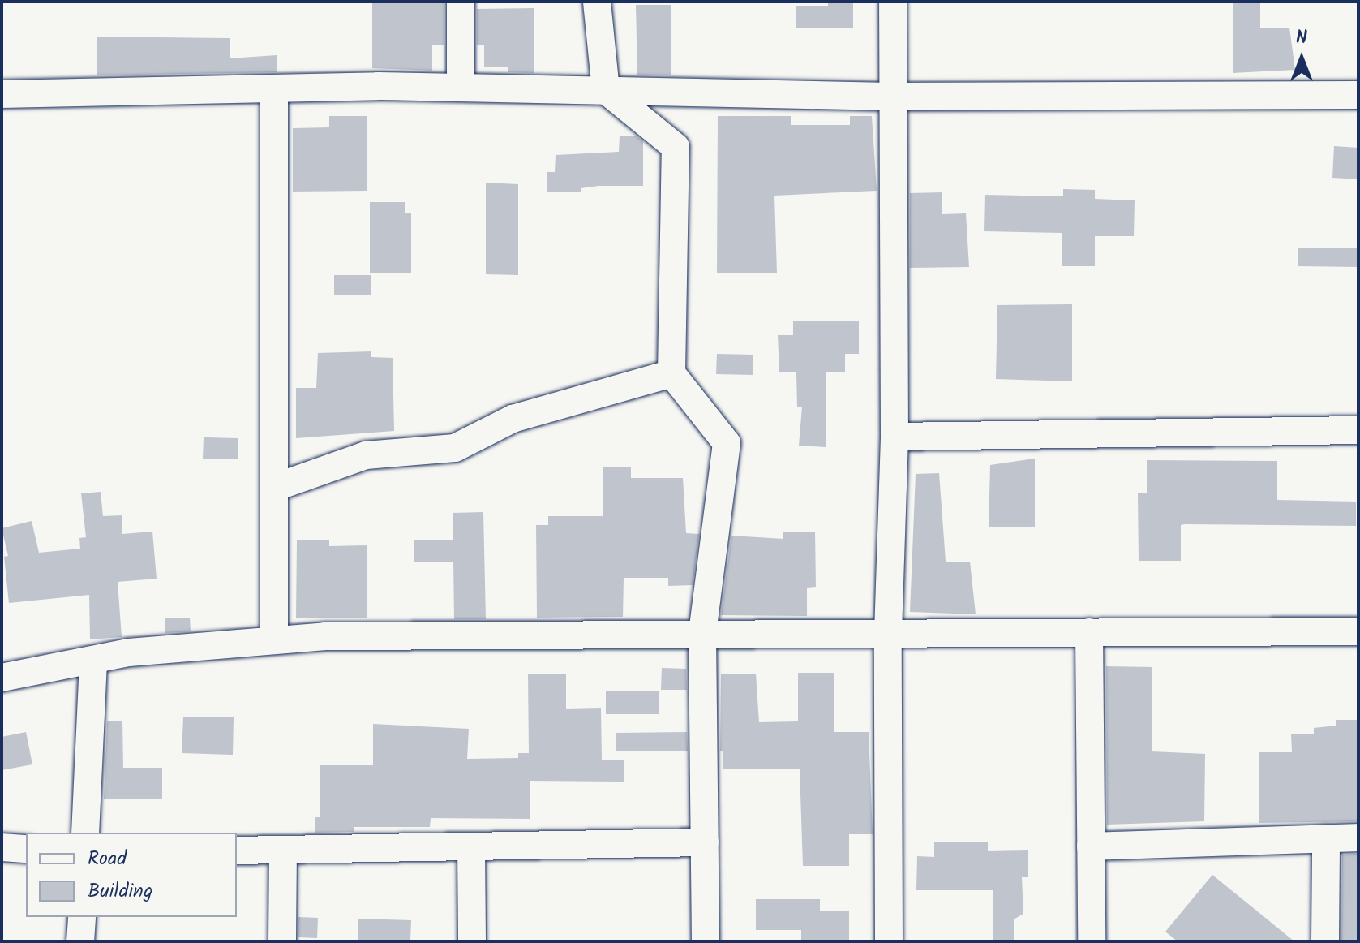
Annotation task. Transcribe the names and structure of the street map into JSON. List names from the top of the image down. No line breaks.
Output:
{"legend":["Road","Building"],"north":"top"}
